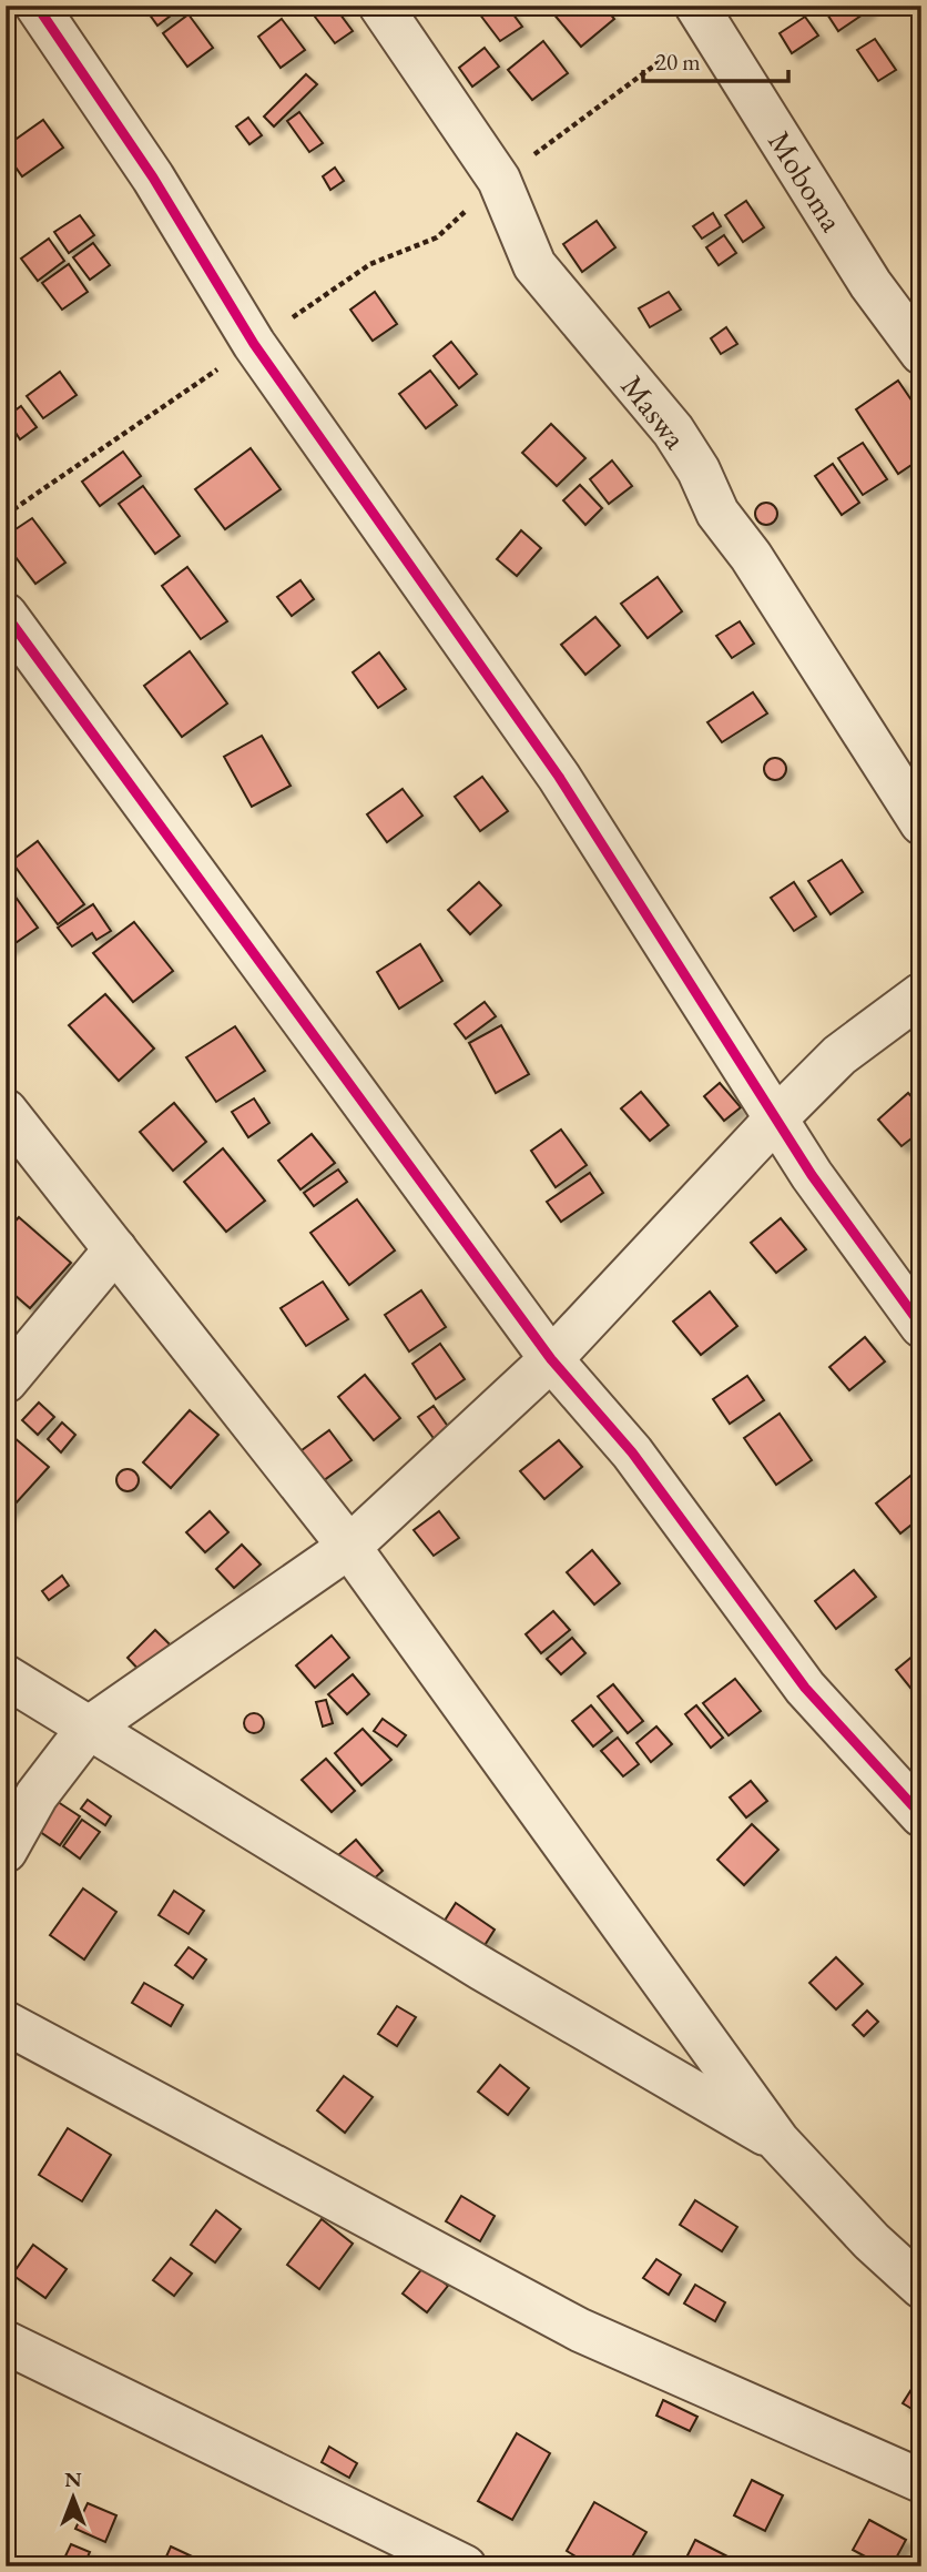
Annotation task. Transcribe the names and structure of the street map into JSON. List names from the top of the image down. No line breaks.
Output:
{"streets":{"street":["Moboma","Maswa"]},"scale_bar":"20 m","north":"top"}
